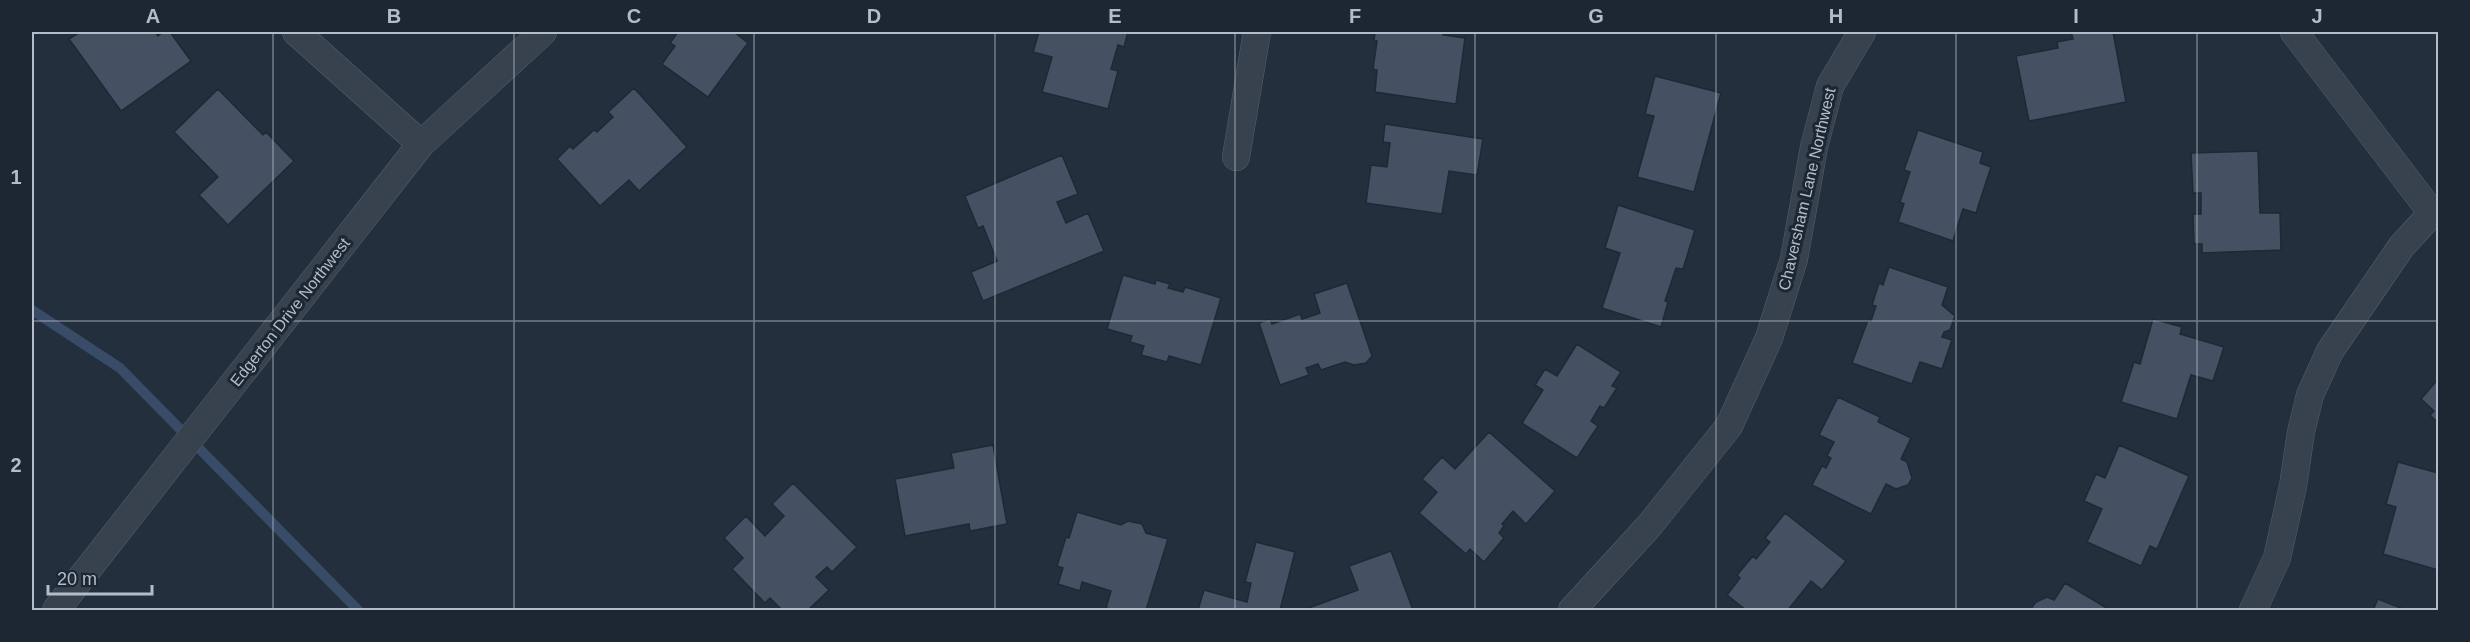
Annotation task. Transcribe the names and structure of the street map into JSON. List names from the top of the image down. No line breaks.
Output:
{"streets":{"street":["Chaversham Lane Northwest","Edgerton Drive Northwest"]},"scale_bar":"20 m","grid":{"columns":["A","B","C","D","E","F","G","H","I","J"],"rows":["1","2"]}}
